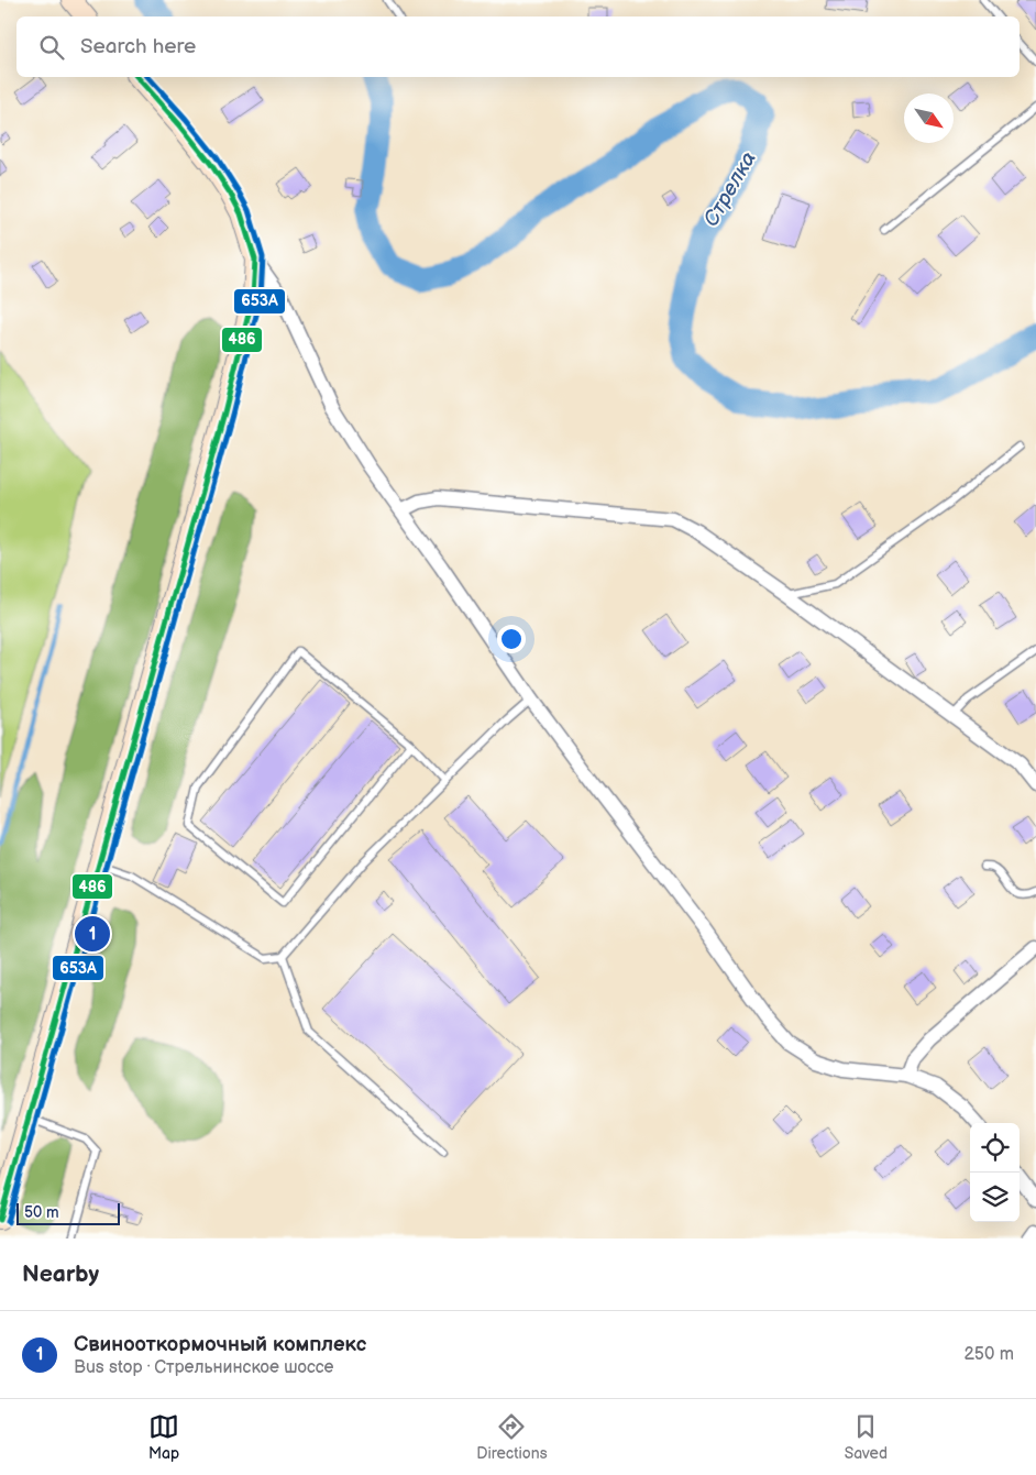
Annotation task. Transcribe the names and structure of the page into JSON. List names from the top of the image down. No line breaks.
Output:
{"water":["Стрелка"],"lines":["transit line 486","transit line 653А"],"scale_bar":"50 m","north":"bottom right","page":{"search":"Search here","pins":"1","scale":"50 m","heading":"Nearby","list":[{"mark":"1","name":"Свинооткормочный комплекс","note":"Bus stop · Стрельнинское шоссе","value":"250 m"}],"nav":["Map","Directions","Saved"]}}
